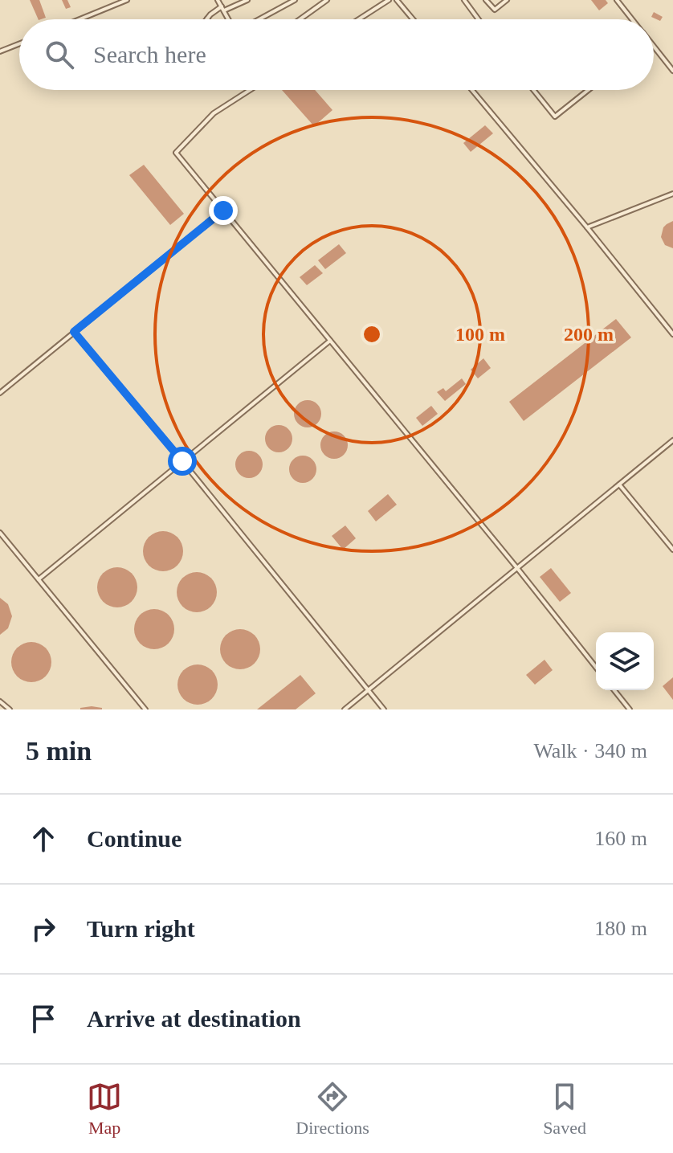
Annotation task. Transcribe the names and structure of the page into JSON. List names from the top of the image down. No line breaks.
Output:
{"page":{"search":"Search here","heading":["5 min","Walk · 340 m"],"list":[["Continue","160 m"],["Turn right","180 m"],"Arrive at destination"],"nav":["Map","Directions","Saved"]},"rings":["100 m","200 m"]}
